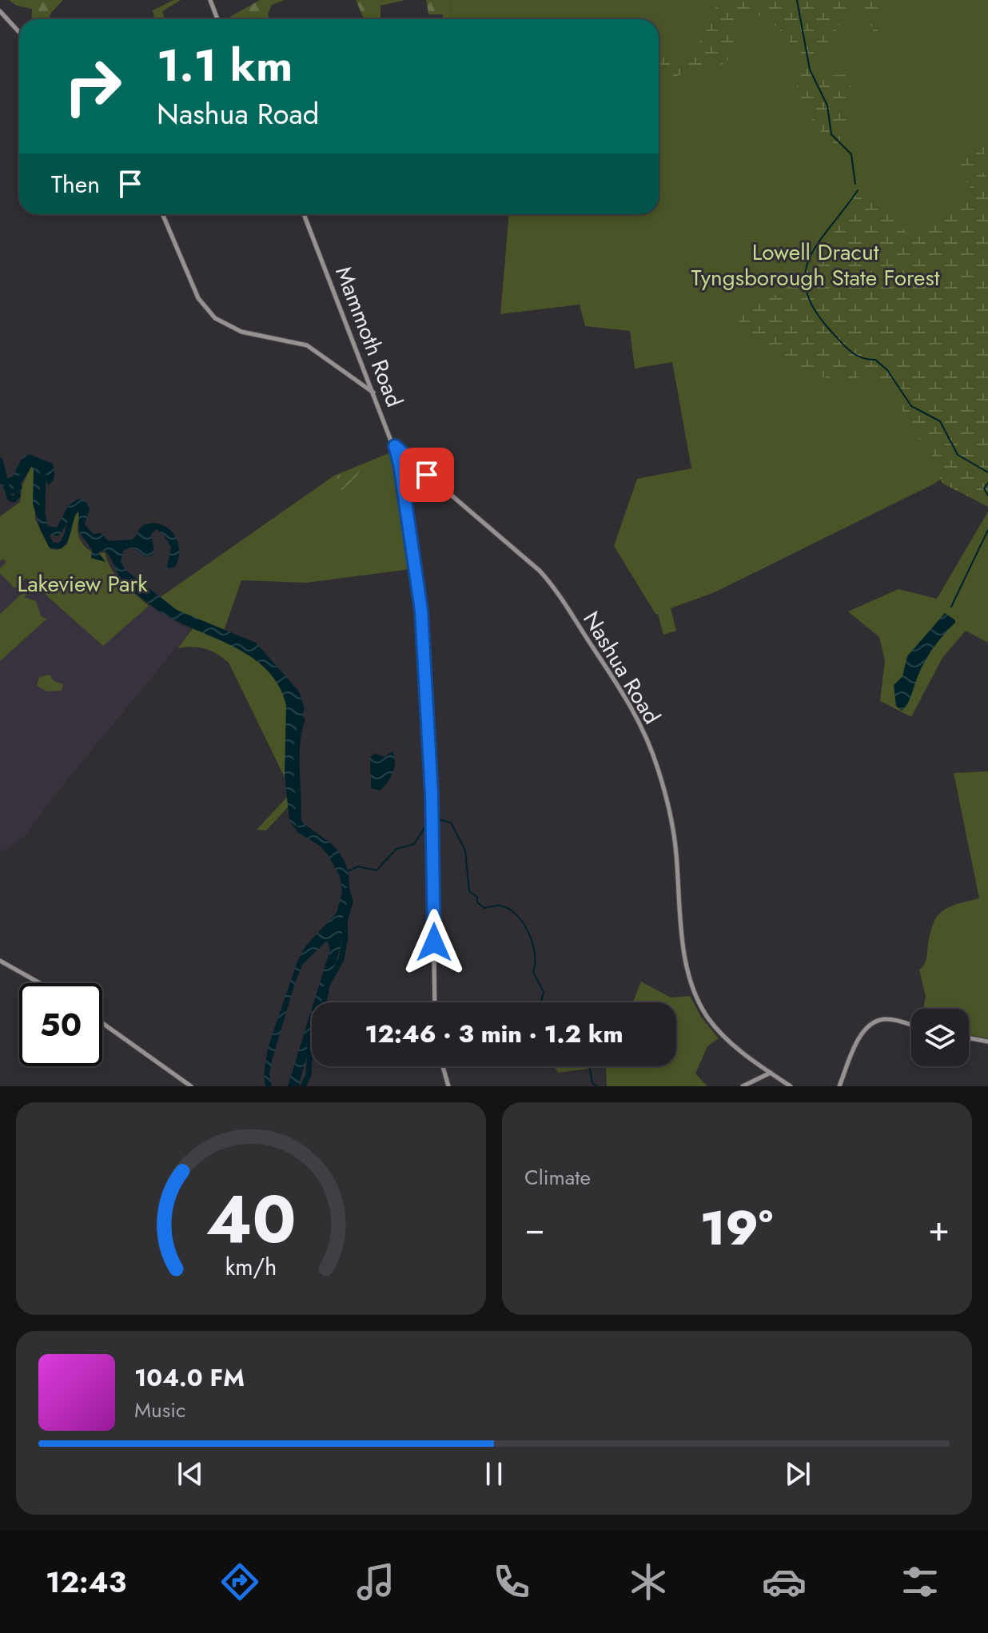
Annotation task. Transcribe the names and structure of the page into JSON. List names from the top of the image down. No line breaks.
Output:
{"streets":{"main road":["Mammoth Road","Nashua Road"]},"crossings":[["Mammoth Road","Nashua Road"]],"parks":["Lowell Dracut Tyngsborough State Forest","Lakeview Park"],"page":{"turn":["1.1 km","Nashua Road"],"then":"Then","limit":"50","trip":"12:46 · 3 min · 1.2 km","tile":"Climate","heat":["−","19°","+"],"song":["104.0 FM","Music"],"tabs":"12:43","gauge":["40","km/h"]}}
